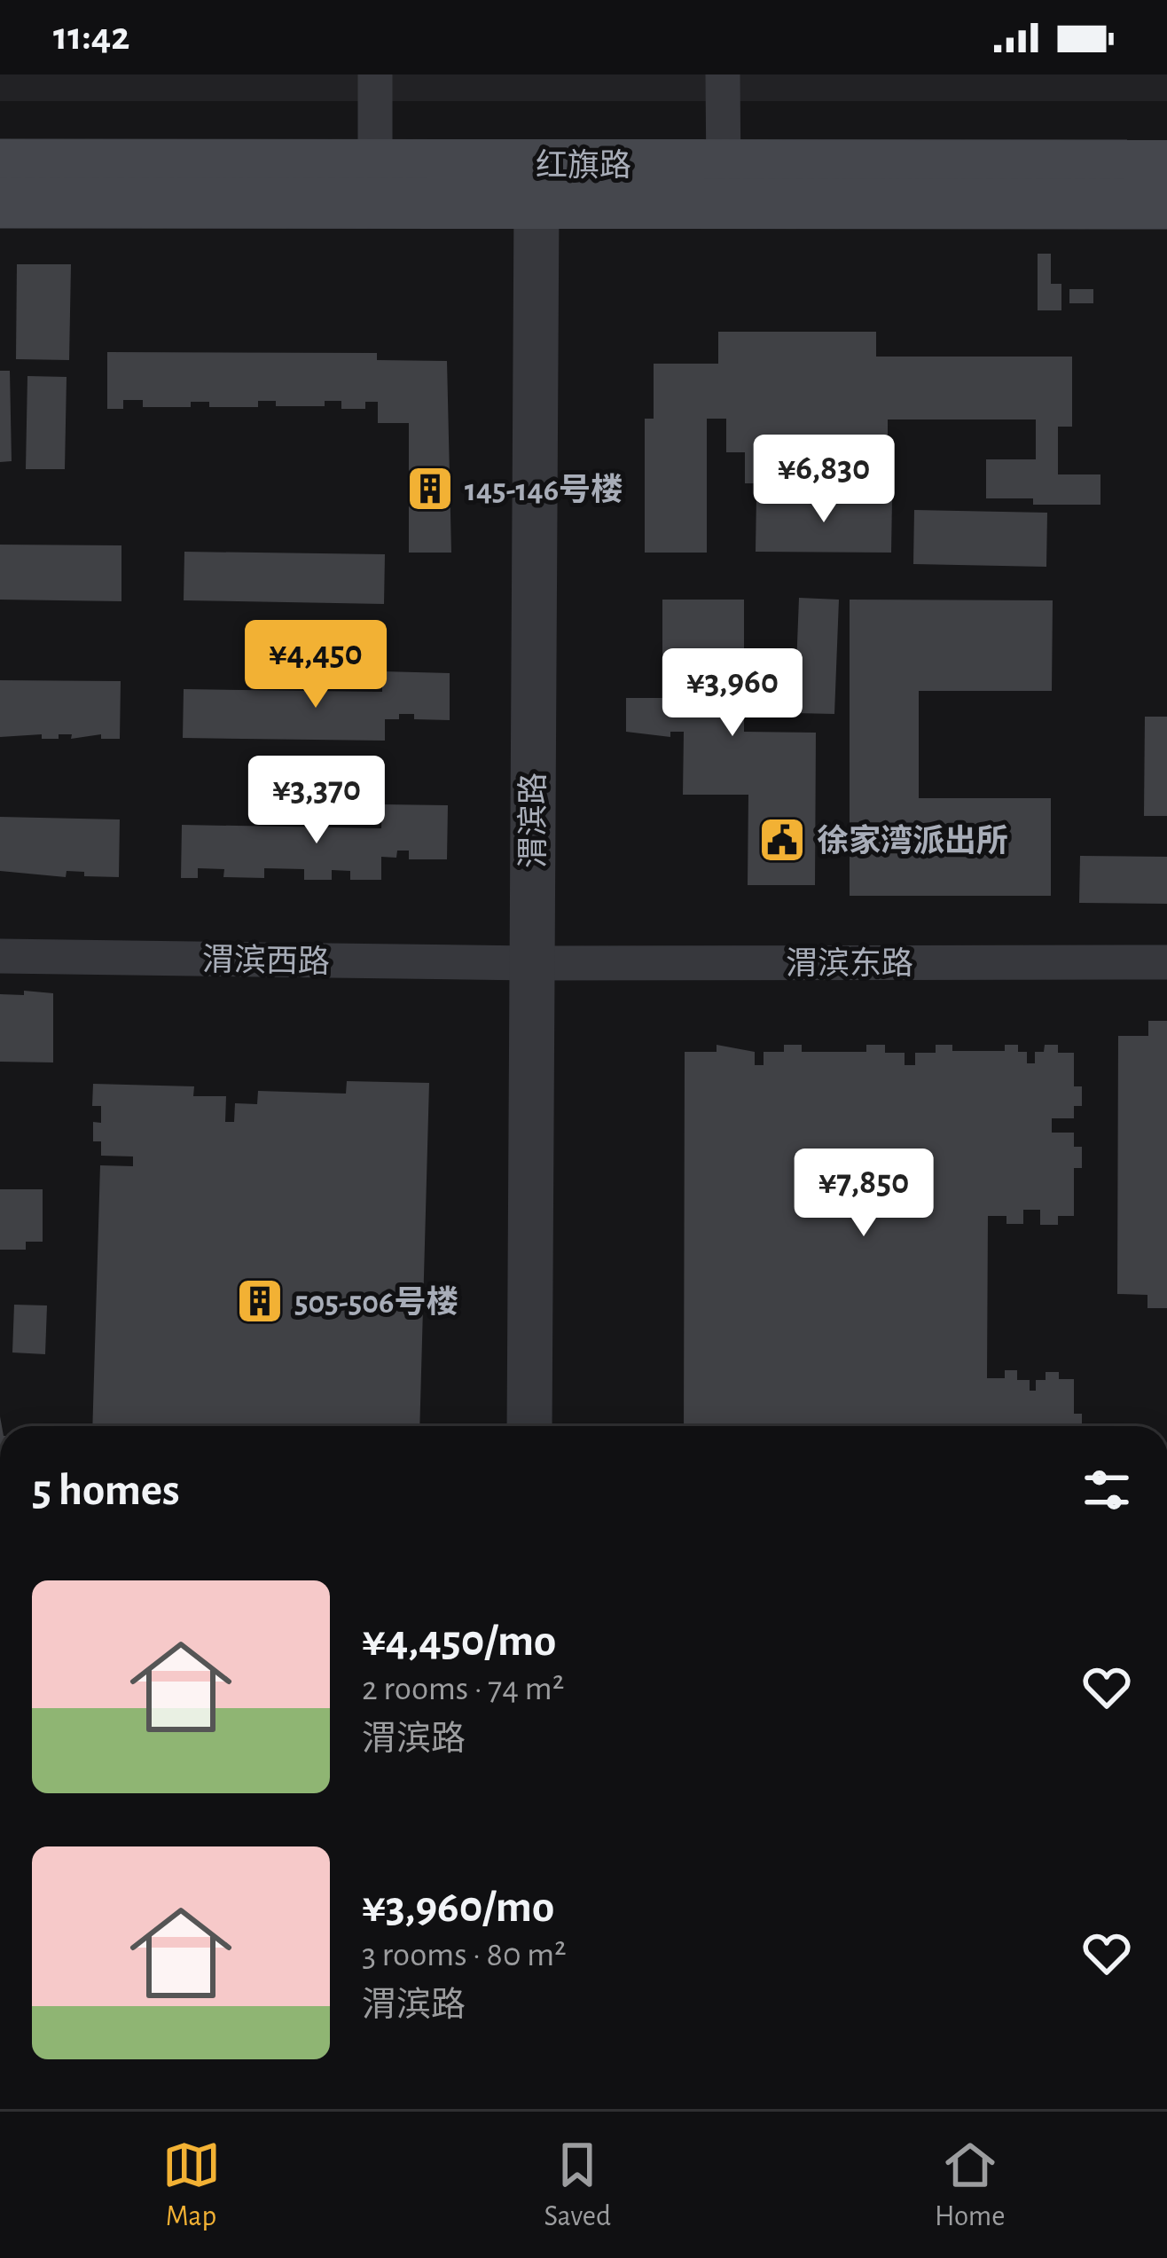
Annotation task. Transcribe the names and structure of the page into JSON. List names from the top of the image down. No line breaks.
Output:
{"streets":{"main road":["红旗路"],"street":["渭滨路","渭滨西路","渭滨东路"]},"crossings":[["红旗路","渭滨路"],["渭滨路","渭滨西路"],["渭滨路","渭滨东路"],["渭滨西路","渭滨东路"]],"places":{"building":["145-146号楼","505-506号楼"],"public building":["徐家湾派出所"]},"page":{"status":"11:42","price":["¥6,830","¥4,450","¥3,960","¥3,370","¥7,850"],"heading":"5 homes","list":[{"name":"¥4,450/mo","note":"2 rooms · 74 m² · 渭滨路"},{"name":"¥3,960/mo","note":"3 rooms · 80 m² · 渭滨路"}],"tabs":["Map","Saved","Home"]}}
